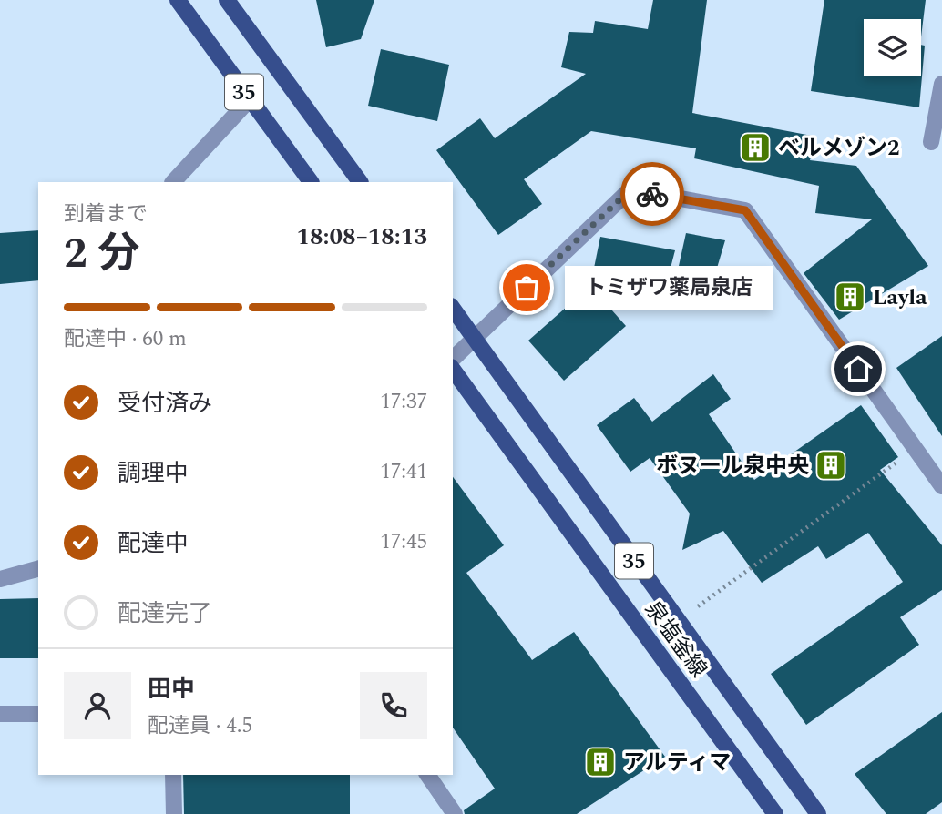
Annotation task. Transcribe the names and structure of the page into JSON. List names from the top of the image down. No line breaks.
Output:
{"streets":{"main road":["35","泉塩釜線"]},"places":{"building":["ベルメゾン2","Layla","ボヌール泉中央","アルティマ"],"other":["トミザワ薬局泉店"]},"page":{"heading":["2 分","到着まで","18:08–18:13"],"panel":["田中","配達員 · 4.5"],"bubble":"トミザワ薬局泉店","bar":"配達中 · 60 m","list":[["受付済み","17:37"],["調理中","17:41"],["配達中","17:45"],"配達完了"]}}
